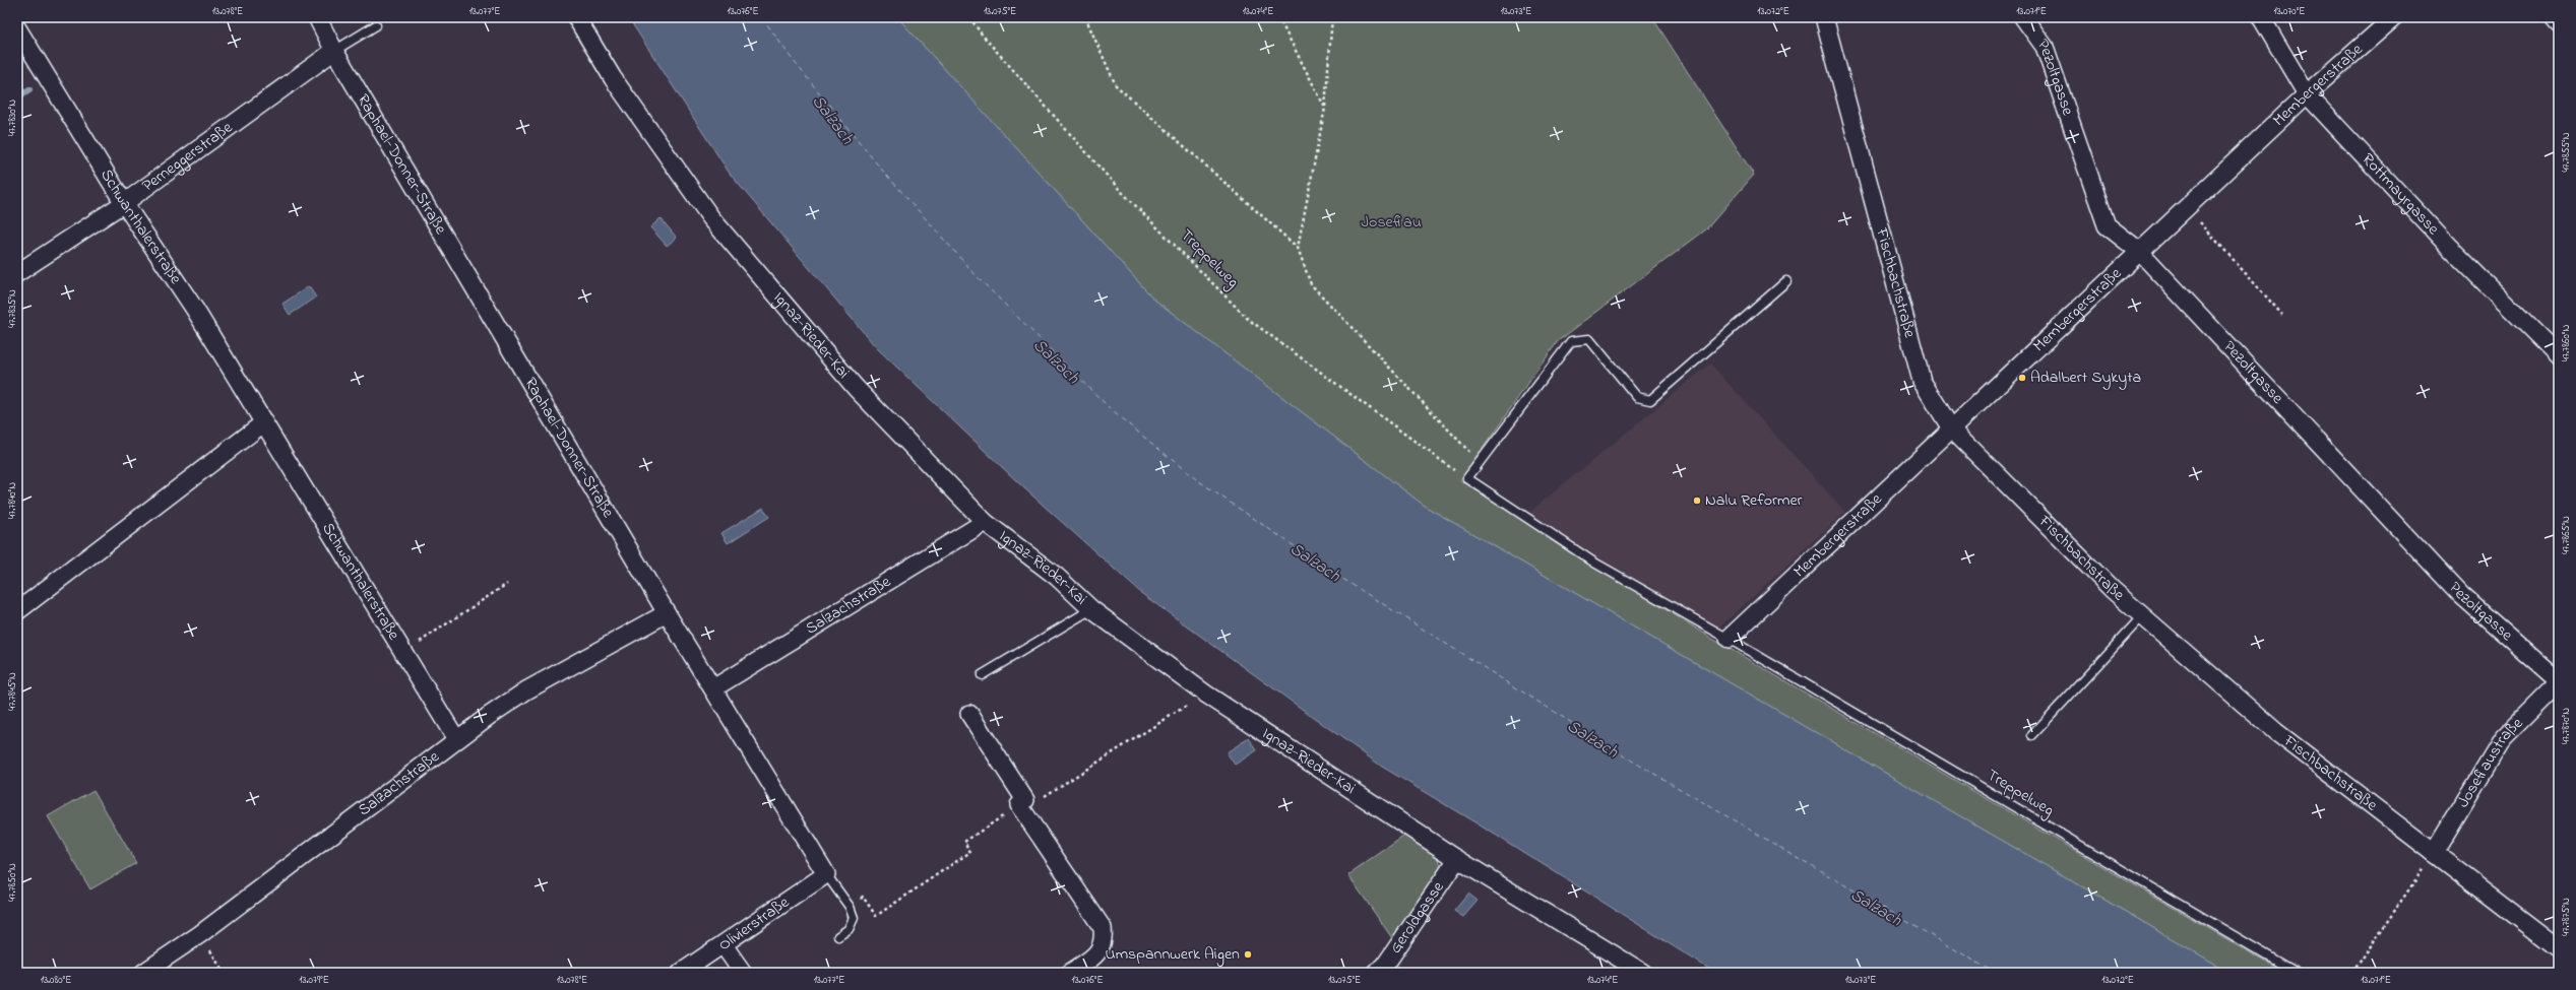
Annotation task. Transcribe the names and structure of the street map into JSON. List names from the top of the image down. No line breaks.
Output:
{"streets":{"street":["Pezoltgasse","Membergerstraße","Perneggerstraße","Raphael-Donner-Straße","Rottmayrgasse","Schwanthalerstraße","Fischbachstraße","Ignaz-Rieder-Kai","Salzachstraße","Josefiaustraße","Geroldgasse","Olivierstraße"],"lane":["Treppelweg"]},"crossings":[["Pezoltgasse","Membergerstraße"],["Pezoltgasse","Josefiaustraße"],["Membergerstraße","Rottmayrgasse"],["Membergerstraße","Treppelweg"],["Membergerstraße","Fischbachstraße"],["Perneggerstraße","Raphael-Donner-Straße"],["Perneggerstraße","Schwanthalerstraße"],["Raphael-Donner-Straße","Salzachstraße"],["Raphael-Donner-Straße","Olivierstraße"],["Schwanthalerstraße","Salzachstraße"],["Fischbachstraße","Josefiaustraße"],["Ignaz-Rieder-Kai","Salzachstraße"],["Ignaz-Rieder-Kai","Geroldgasse"]],"water":["Salzach"],"parks":["Josefiau"],"places":["Adalbert Sykyta","Nalu Reformer","Umspannwerk Aigen"],"coordinates":["13.078°E","13.077°E","13.076°E","13.075°E","13.074°E","13.073°E","13.072°E","13.071°E","13.070°E","47.7830°N","47.7855°N","47.7835°N","47.7860°N","47.7840°N","47.7865°N","47.7845°N","47.7870°N","47.7850°N","47.7875°N","13.080°E","13.079°E"]}
